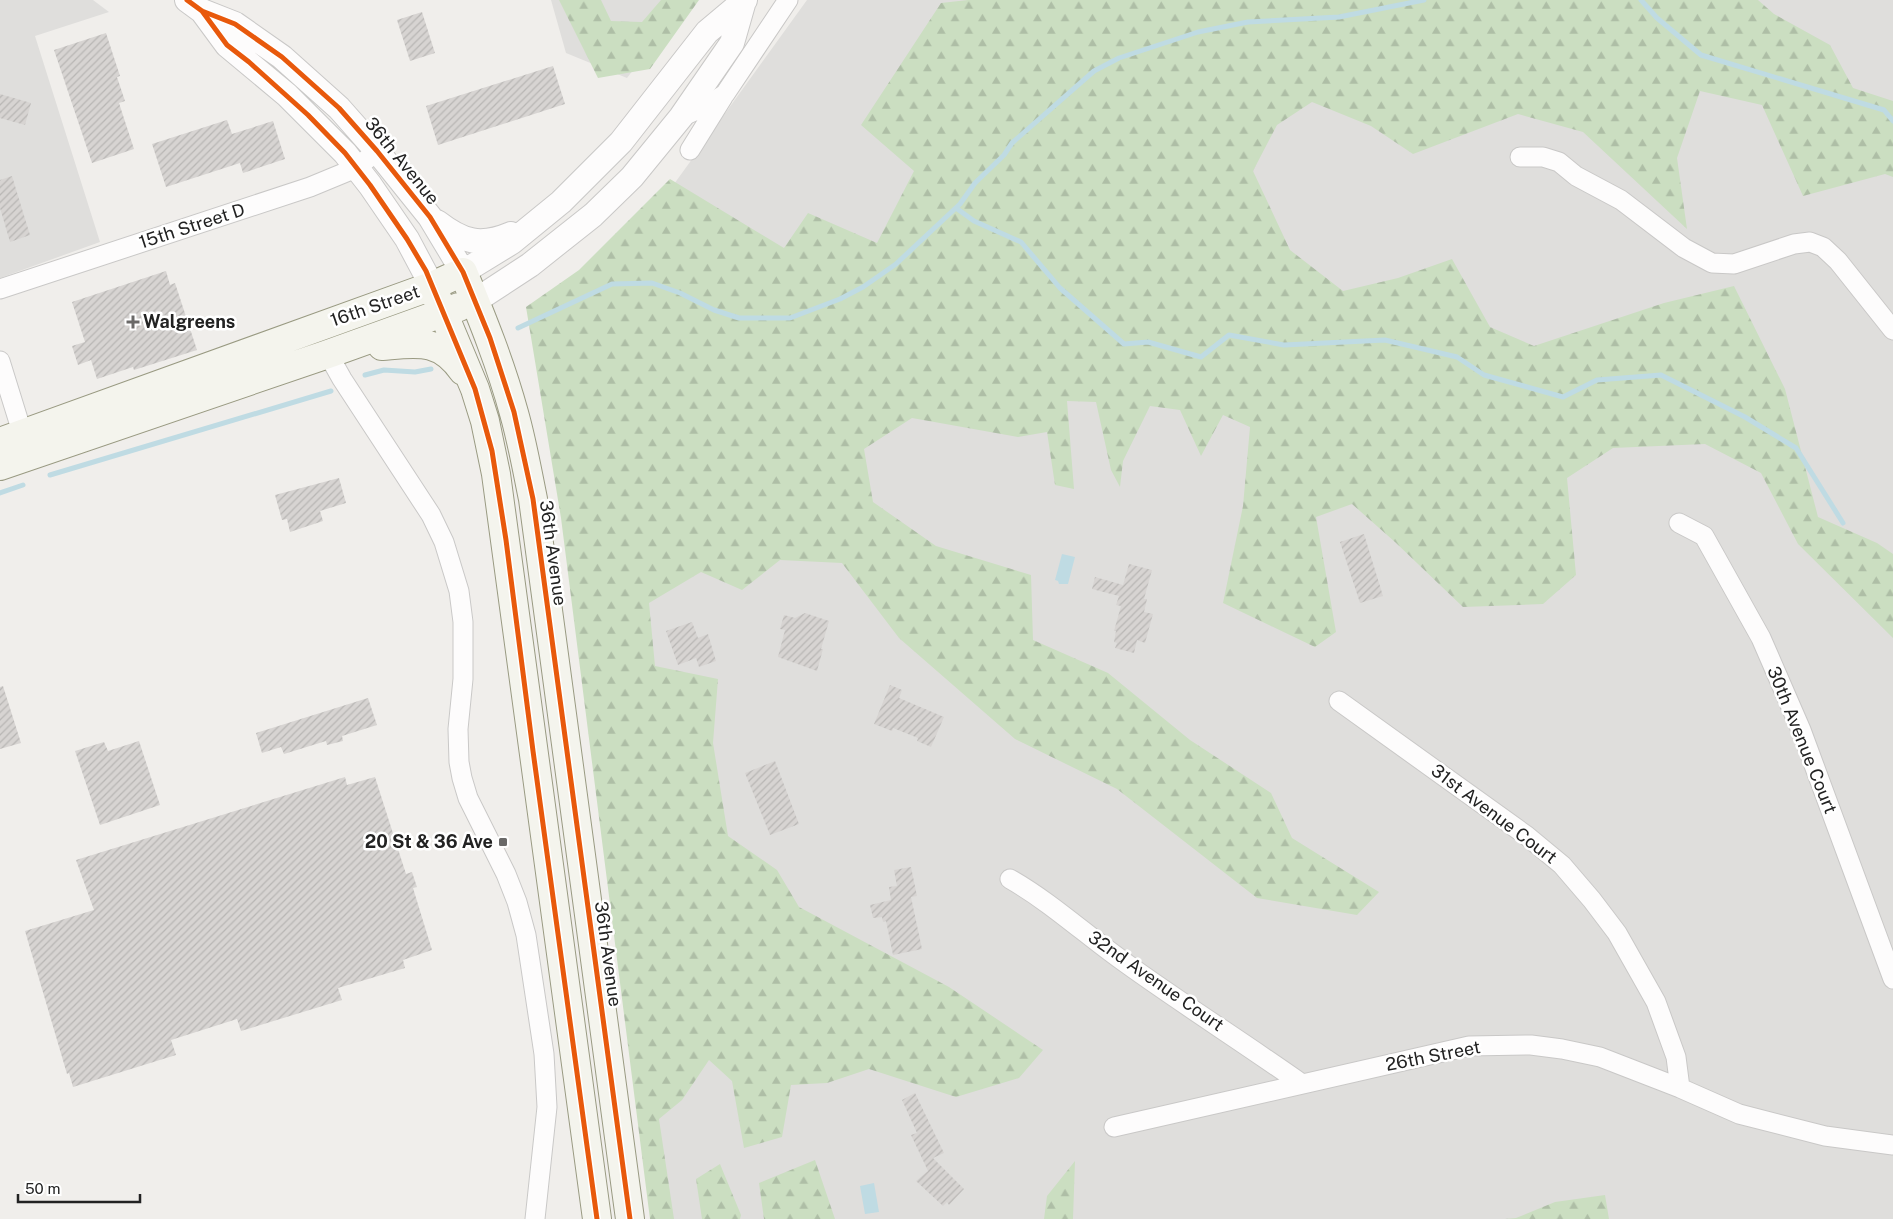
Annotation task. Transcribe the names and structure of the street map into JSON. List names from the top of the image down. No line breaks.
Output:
{"streets":{"main road":["36th Avenue","16th Street"],"street":["15th Street D","30th Avenue Court","31st Avenue Court","32nd Avenue Court","26th Street"]},"crossings":[["36th Avenue","15th Street D"],["36th Avenue","16th Street"],["31st Avenue Court","26th Street"],["32nd Avenue Court","26th Street"]],"places":{"health":["Walgreens"],"transit":["20 St & 36 Ave"]},"scale_bar":"50 m"}
